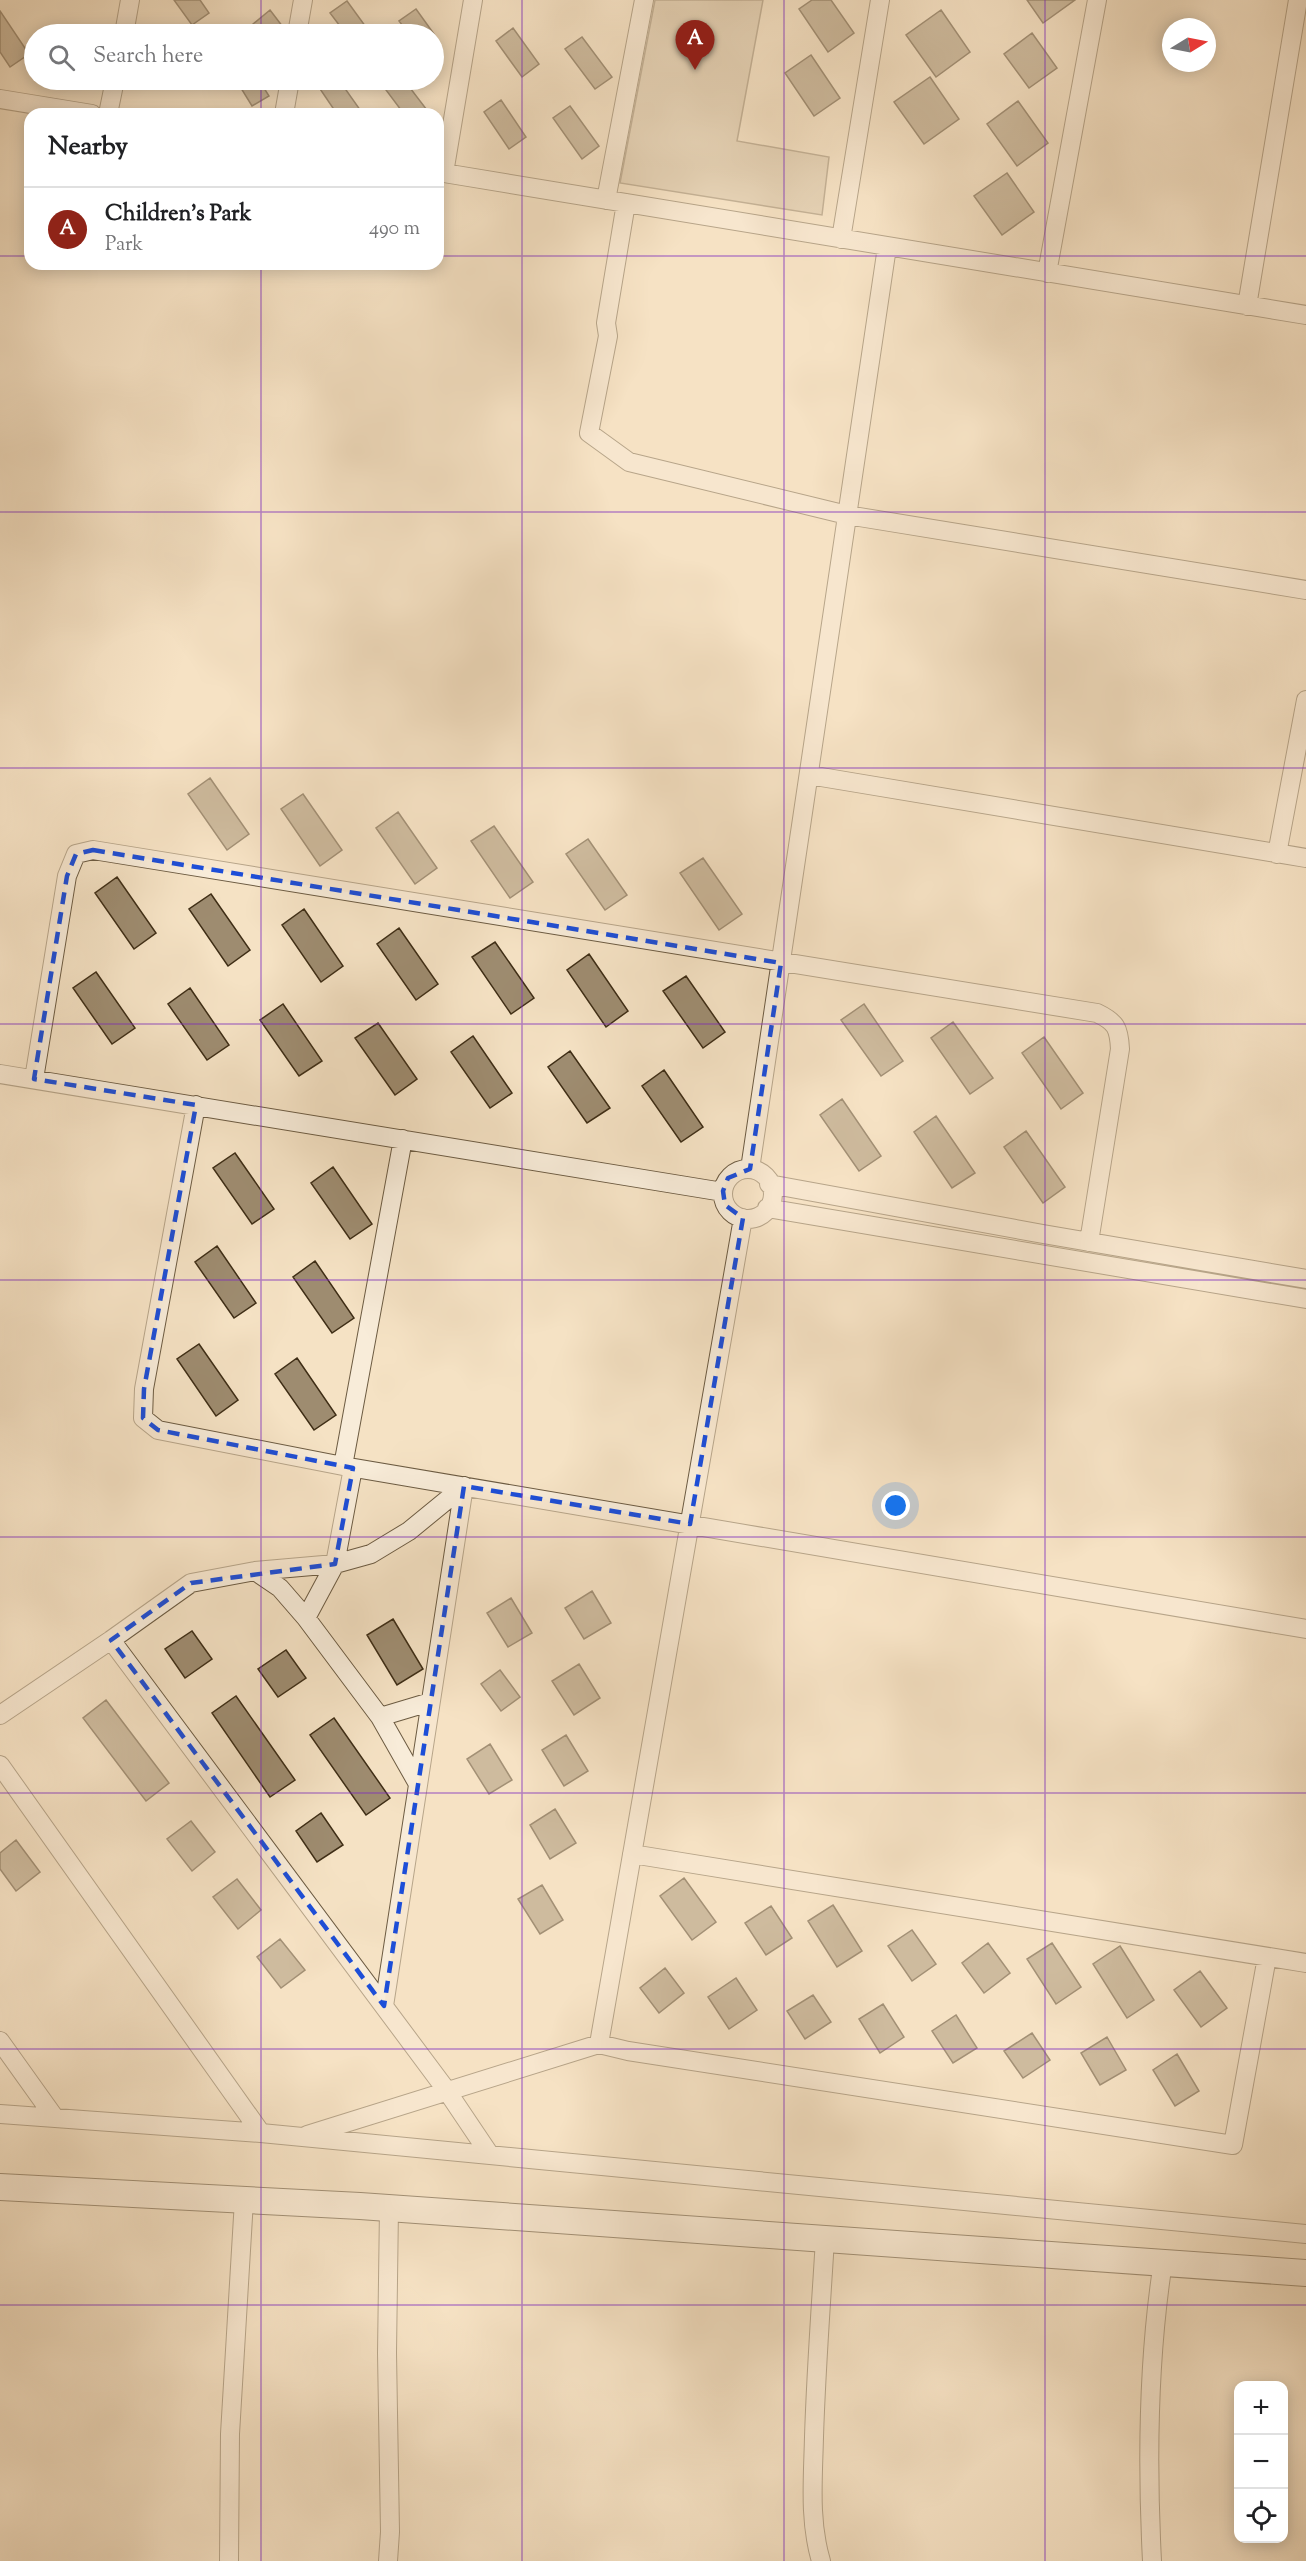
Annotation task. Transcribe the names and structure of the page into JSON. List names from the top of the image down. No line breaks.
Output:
{"north":"right","page":{"pins":"A","search":"Search here","heading":"Nearby","list":[{"mark":"A","name":"Children's Park","note":"Park","value":"490 m"}],"map_buttons":["+","−"]}}
